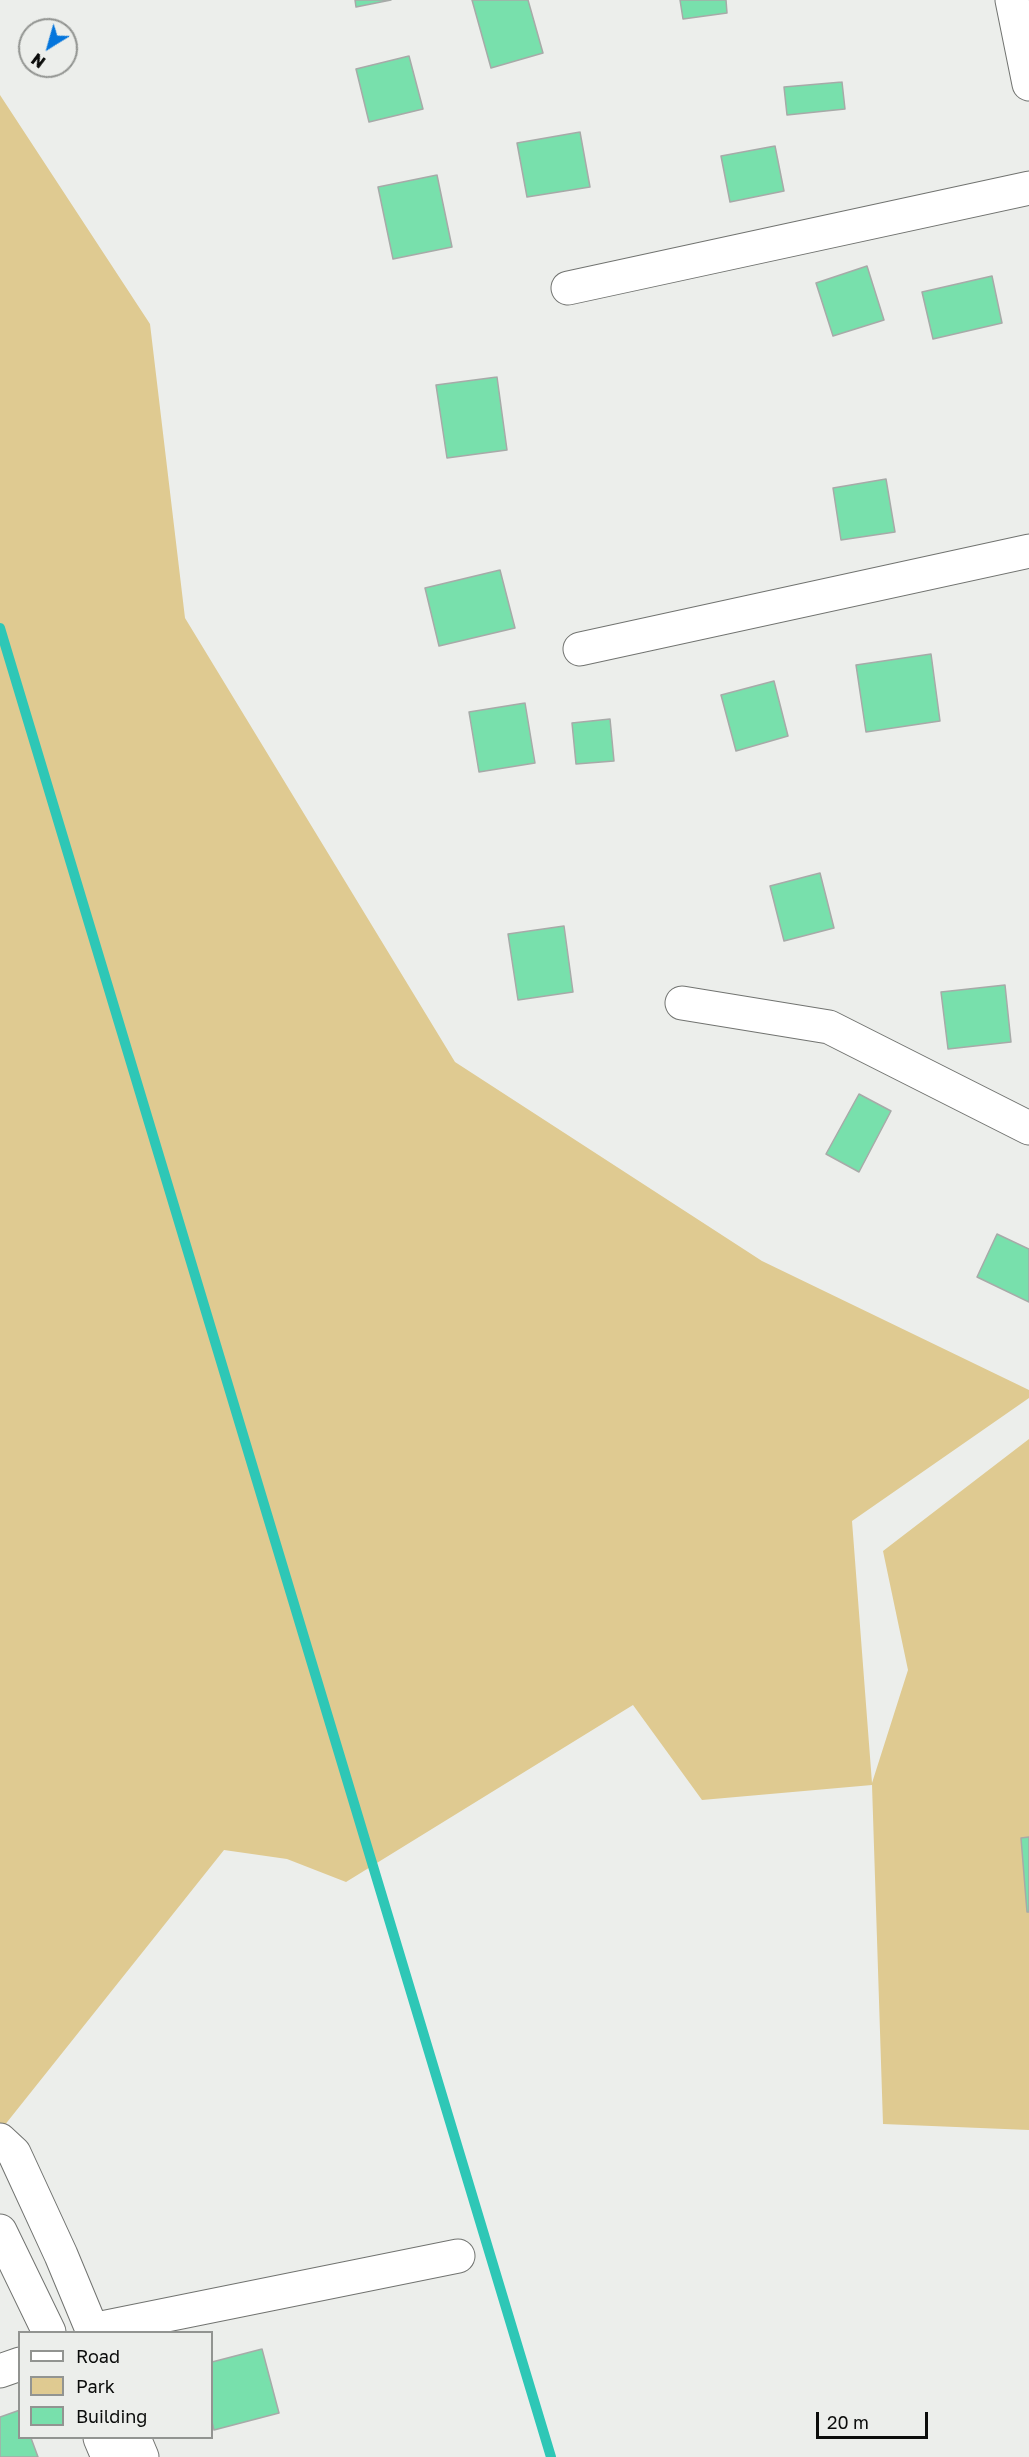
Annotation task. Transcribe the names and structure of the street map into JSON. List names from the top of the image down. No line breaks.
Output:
{"legend":["Road","Park","Building"],"scale_bar":"20 m","north":"bottom left"}
